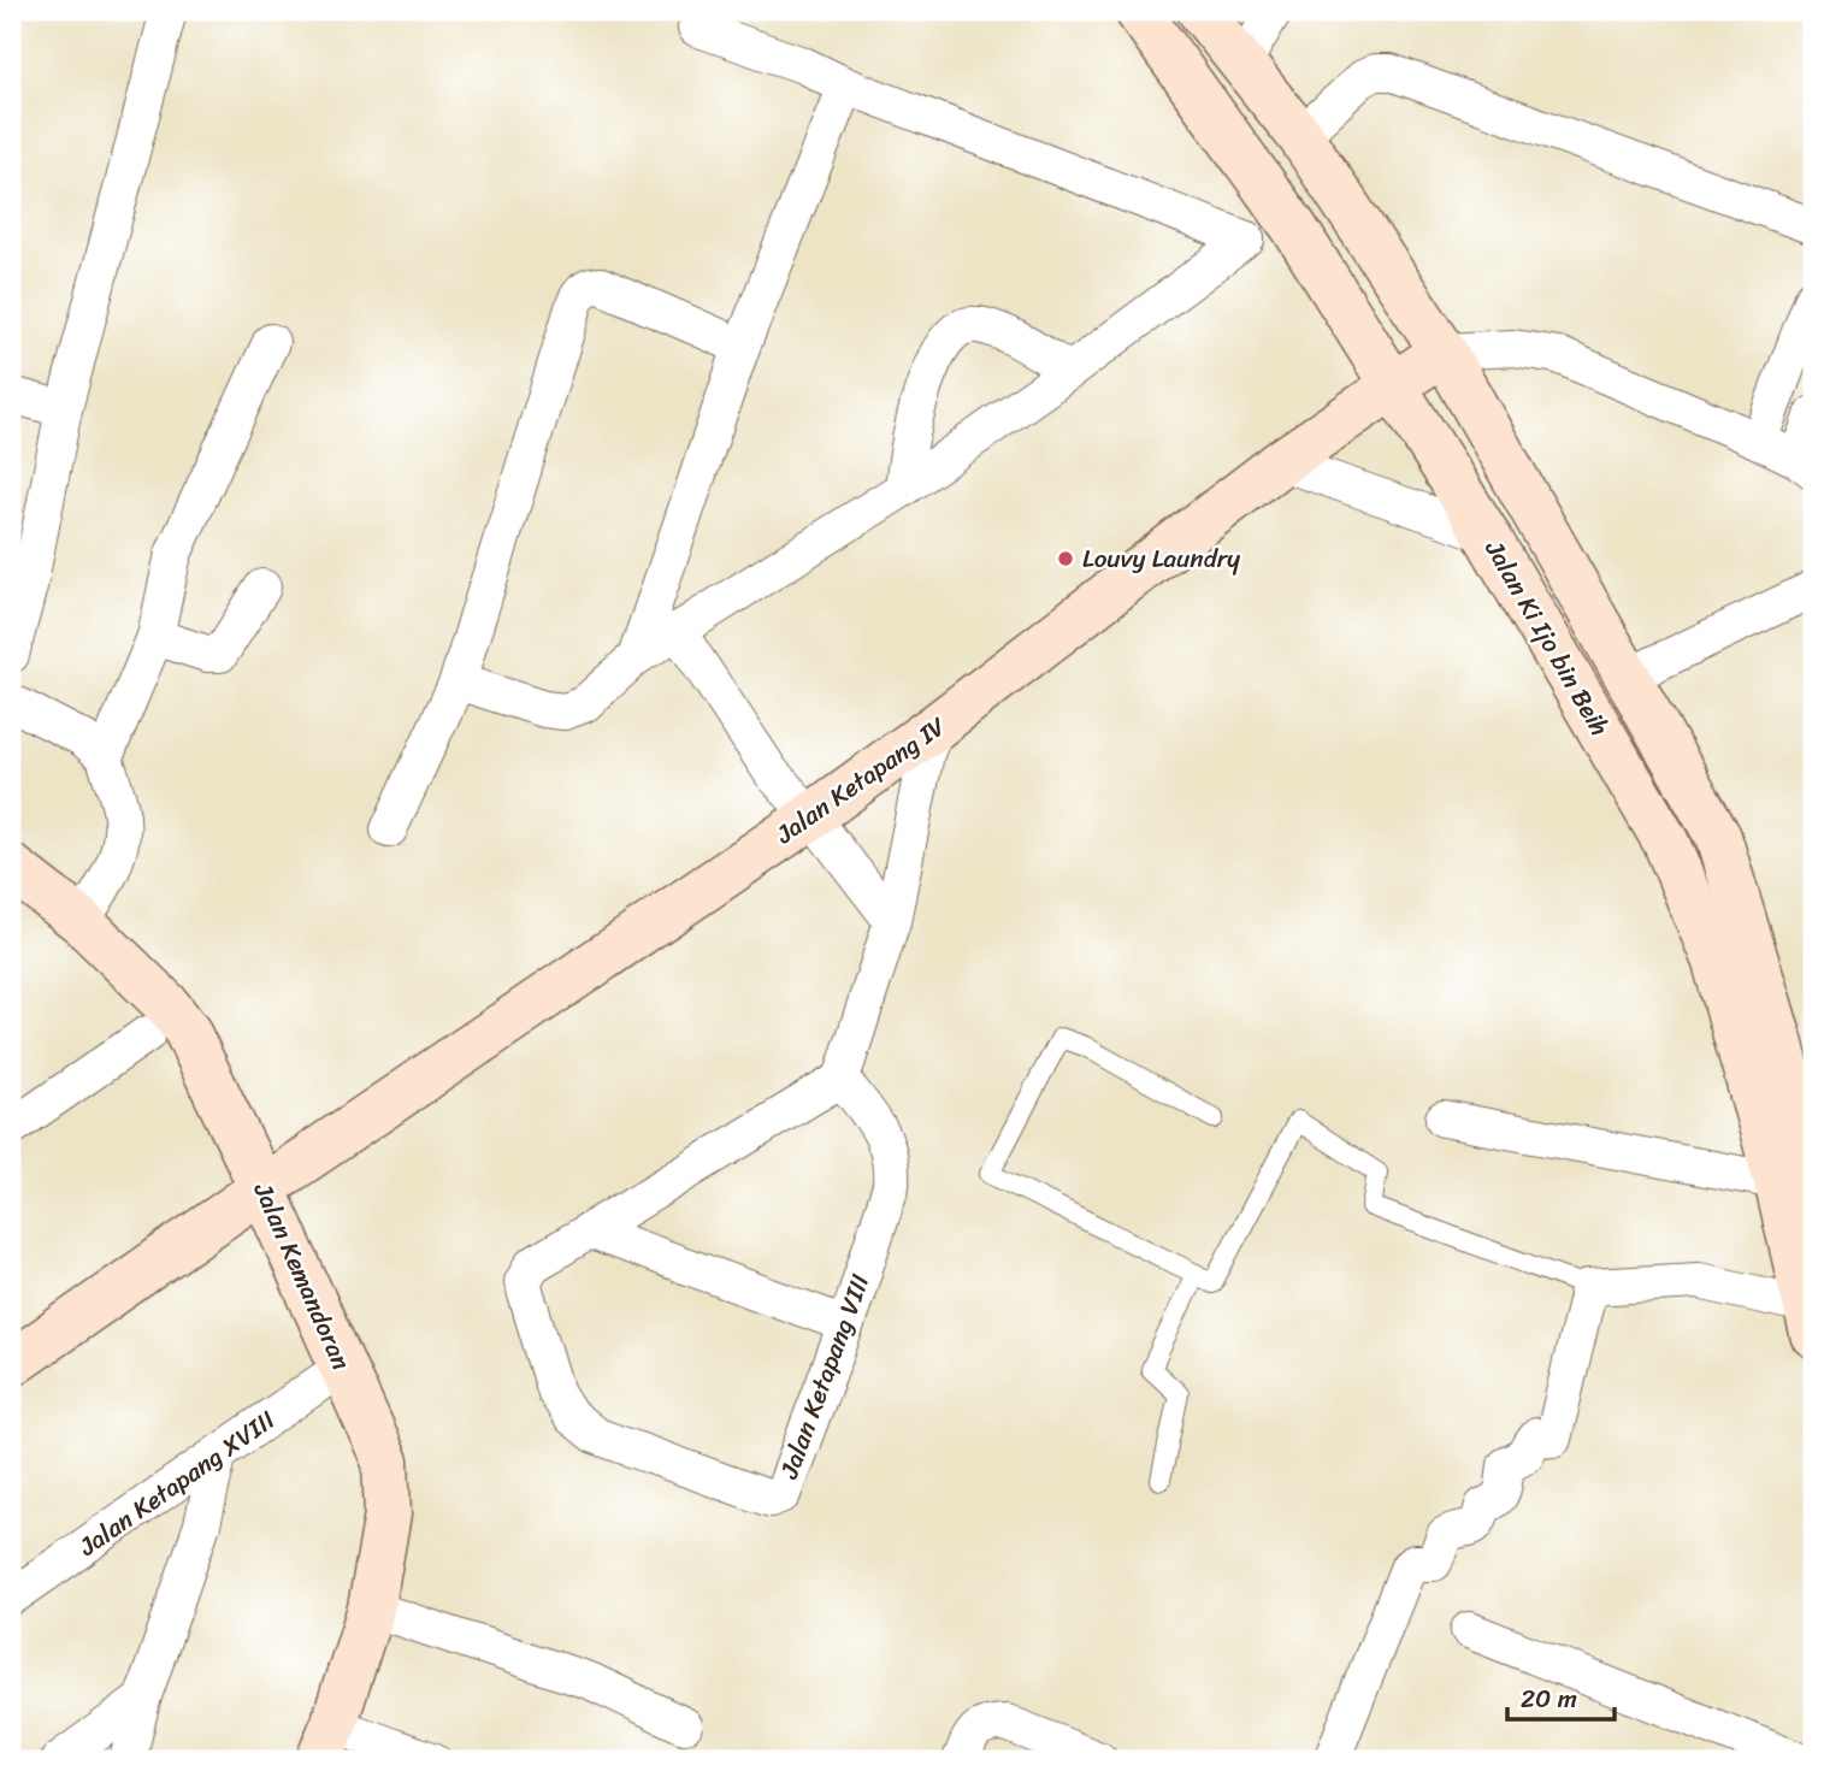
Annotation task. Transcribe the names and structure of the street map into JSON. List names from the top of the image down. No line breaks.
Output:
{"streets":{"street":["Jalan Ki Ijo bin Beih","Jalan Ketapang IV","Jalan Kemandoran","Jalan Ketapang VIII","Jalan Ketapang XVIII"]},"crossings":[["Jalan Ki Ijo bin Beih","Jalan Ketapang IV"],["Jalan Ketapang IV","Jalan Kemandoran"],["Jalan Kemandoran","Jalan Ketapang XVIII"]],"places":["Louvy Laundry"],"scale_bar":"20 m"}
